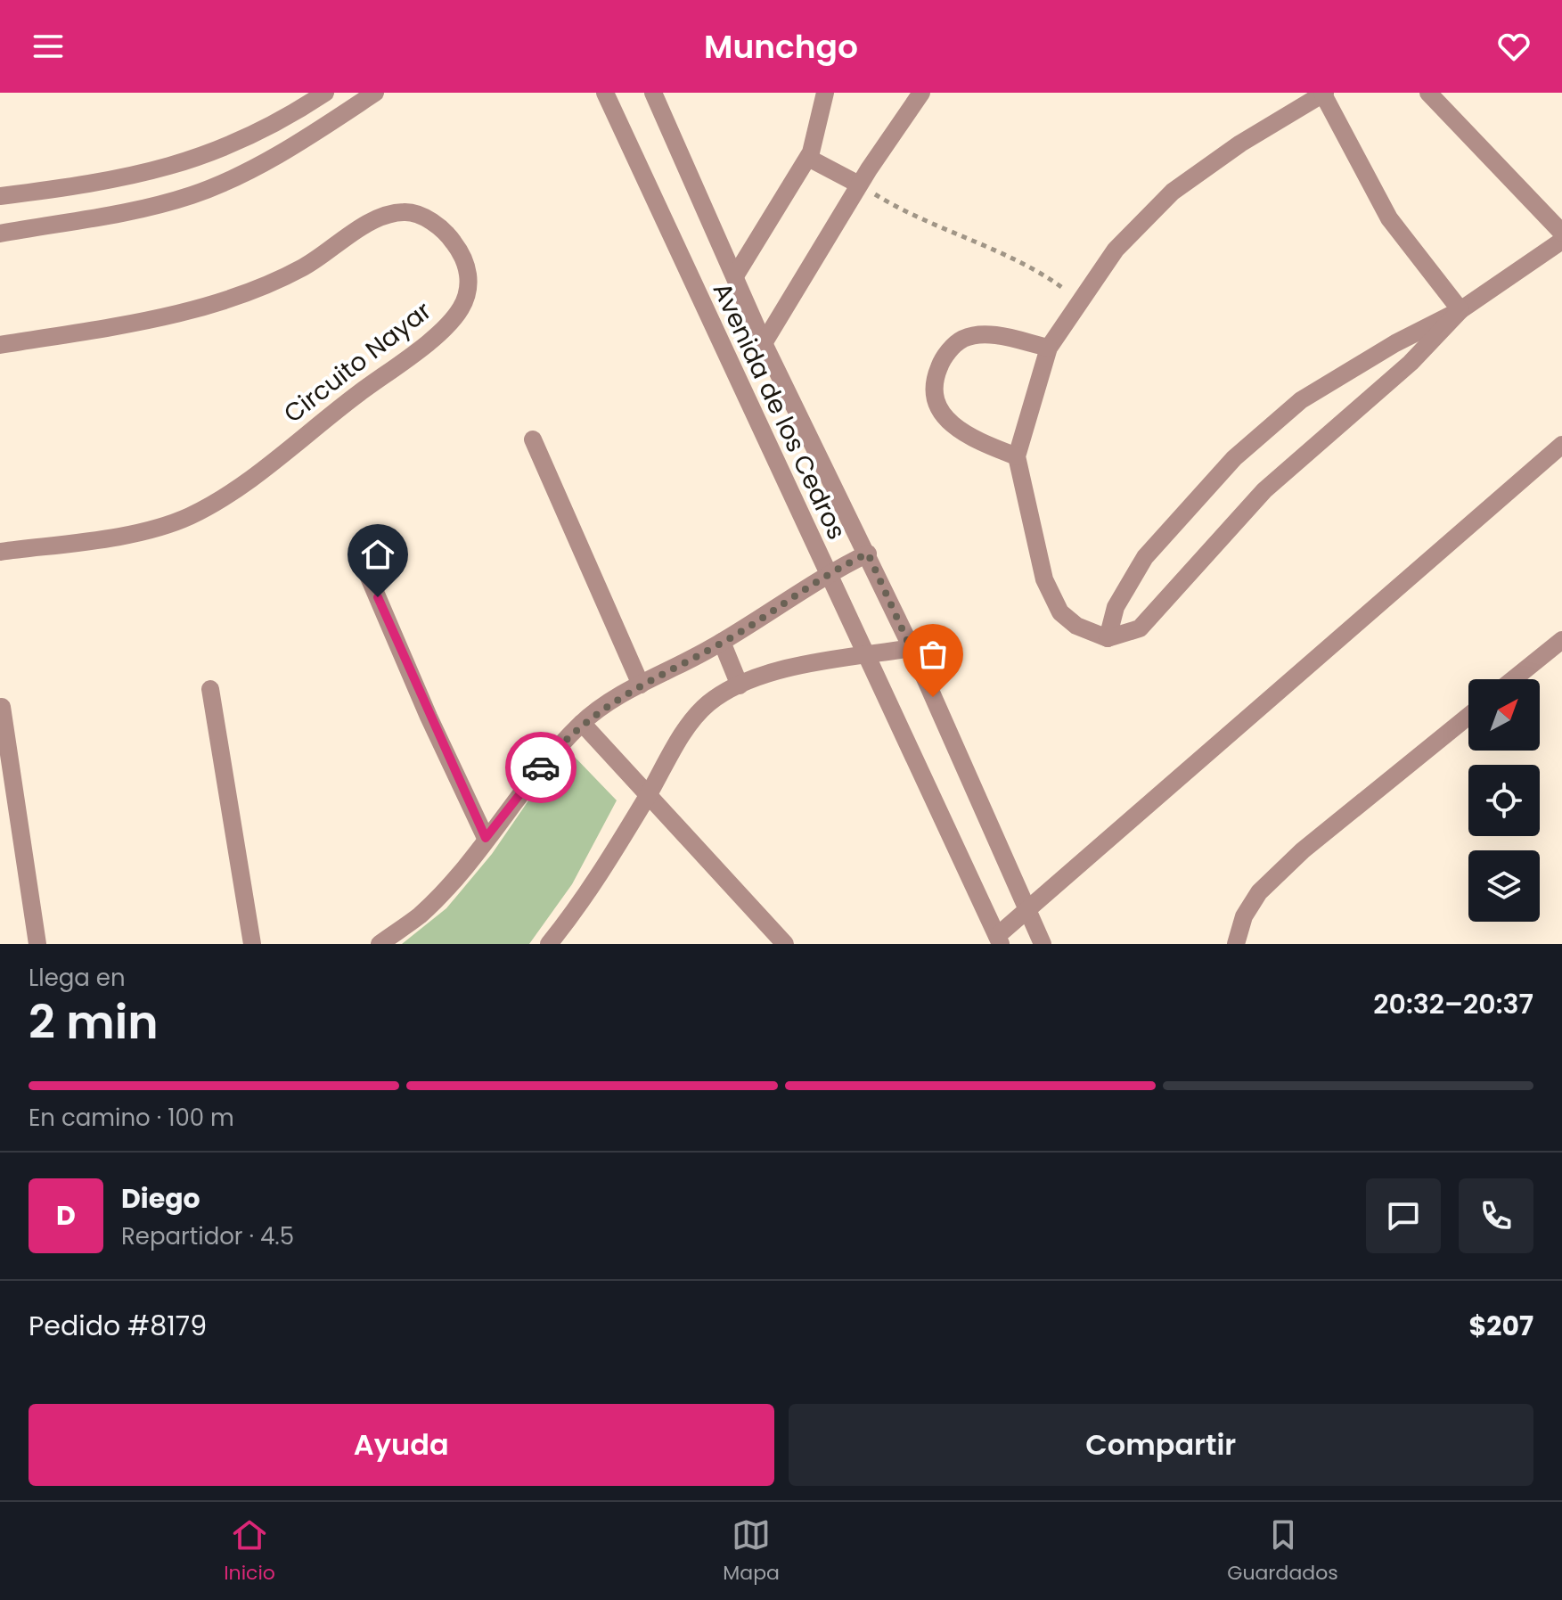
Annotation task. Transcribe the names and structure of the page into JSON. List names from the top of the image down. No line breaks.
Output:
{"streets":{"street":["Circuito Nayar","Avenida de los Cedros"]},"north":"top right","page":{"header":"Munchgo","heading":["2 min","Llega en","20:32–20:37"],"panel":["Diego","Repartidor · 4.5","Pedido #8179","$207"],"bar":"En camino · 100 m","round":"D","buttons":["Ayuda","Compartir"],"tabs":["Inicio","Mapa","Guardados"]}}
